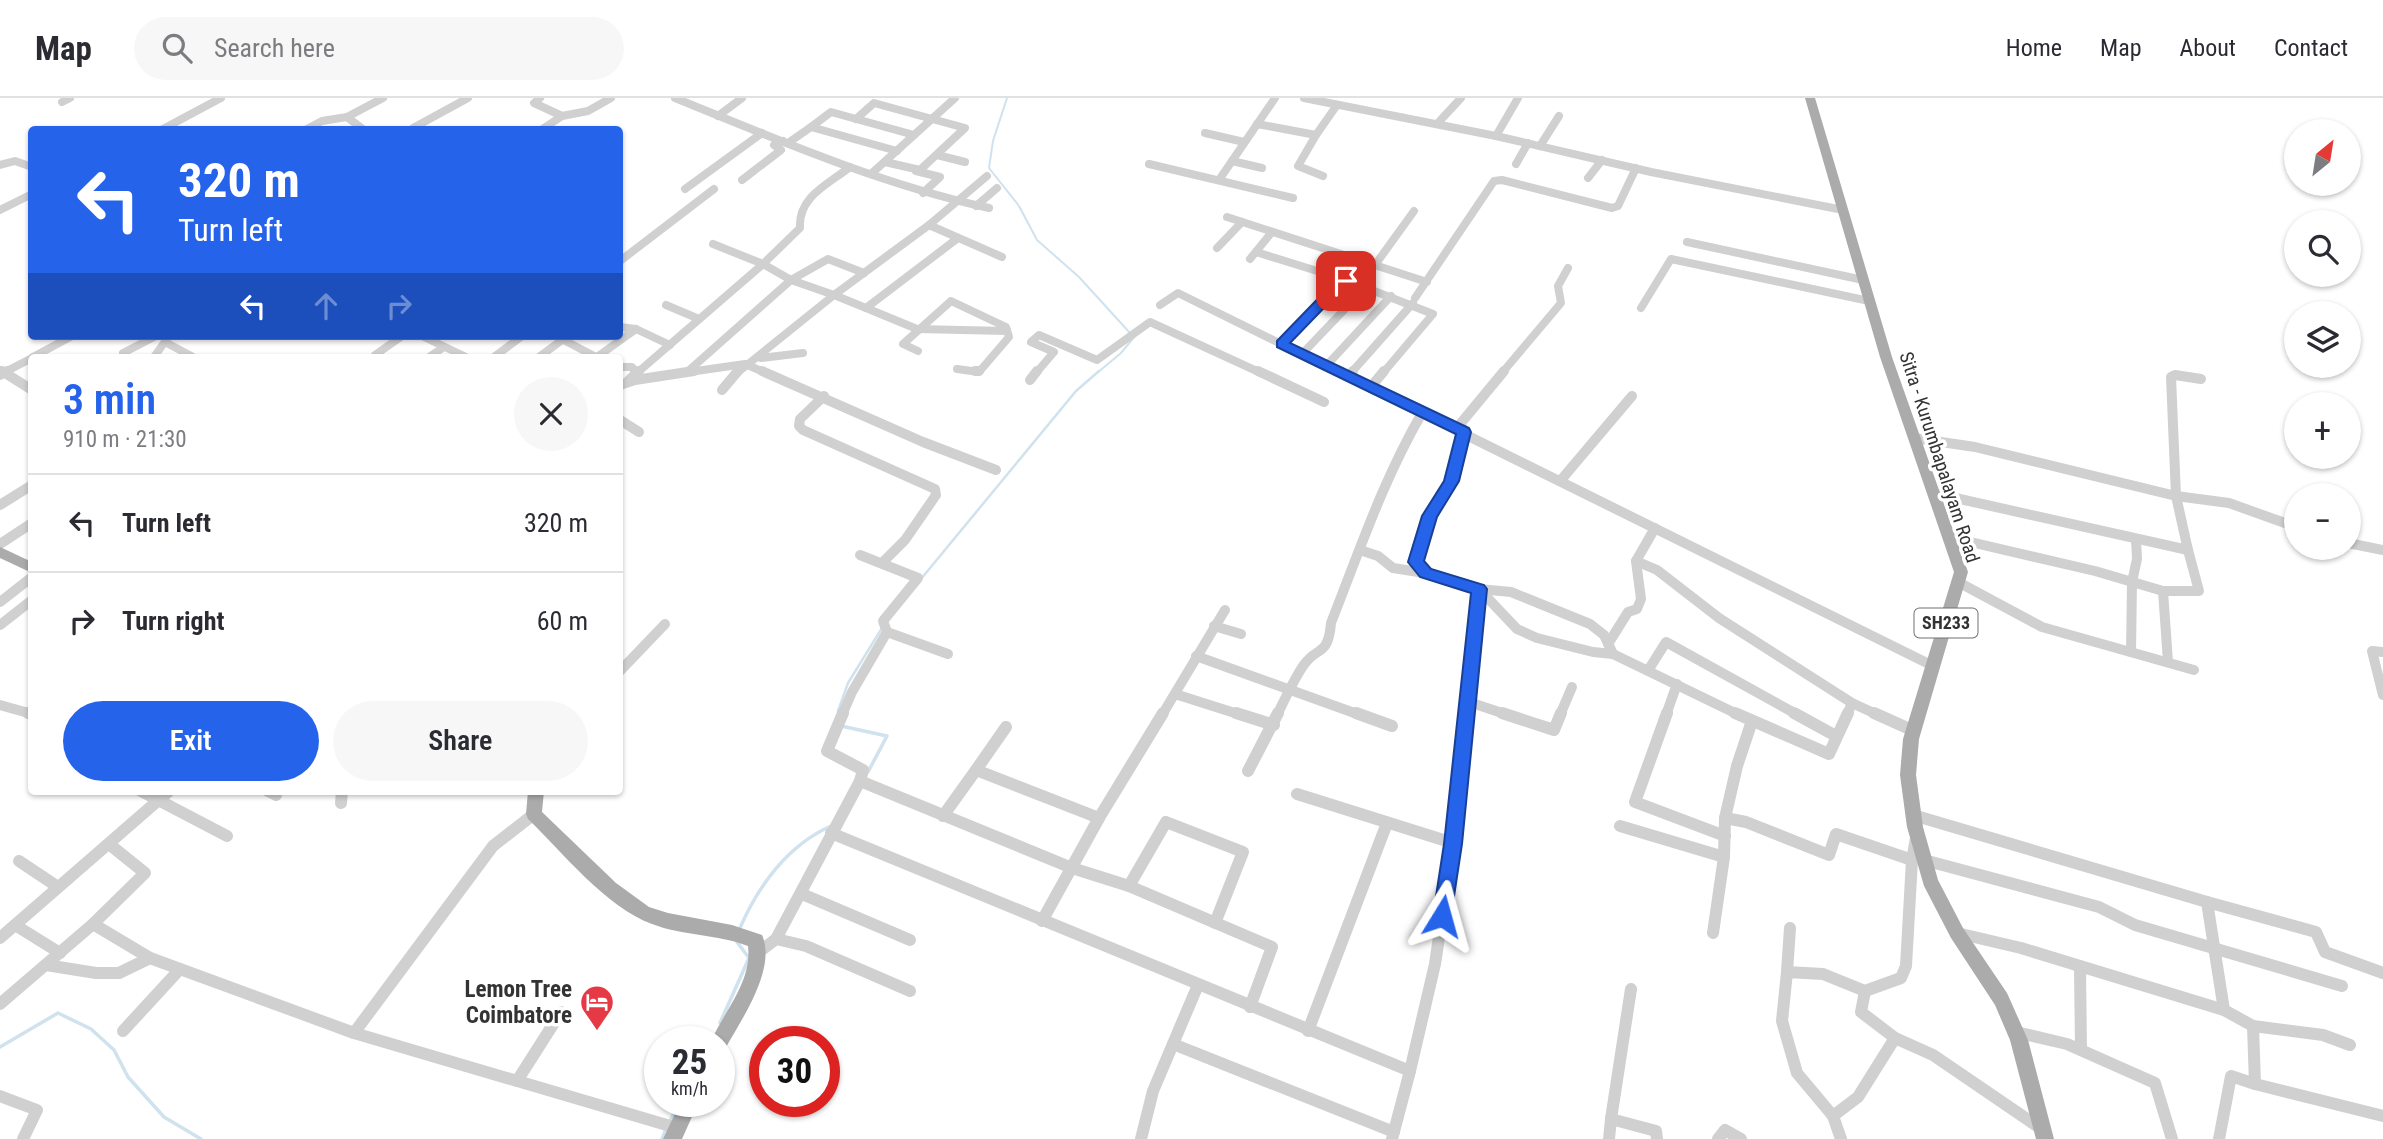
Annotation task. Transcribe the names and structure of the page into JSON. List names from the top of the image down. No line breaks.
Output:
{"streets":{"main road":["Sitra - Kurumbapalayam Road","SH233"]},"places":{"hotel":["Lemon Tree Coimbatore"]},"north":"top right","page":{"header":"Map","search":"Search here","nav":["Home","Map","About","Contact"],"map_buttons":["+","−"],"turn":["320 m","Turn left"],"heading":["3 min","910 m · 21:30"],"list":[{"name":"Turn left","value":"320 m"},{"name":"Turn right","value":"60 m"}],"buttons":["Exit","Share"],"speed":"25 km/h","limit":"30"}}
